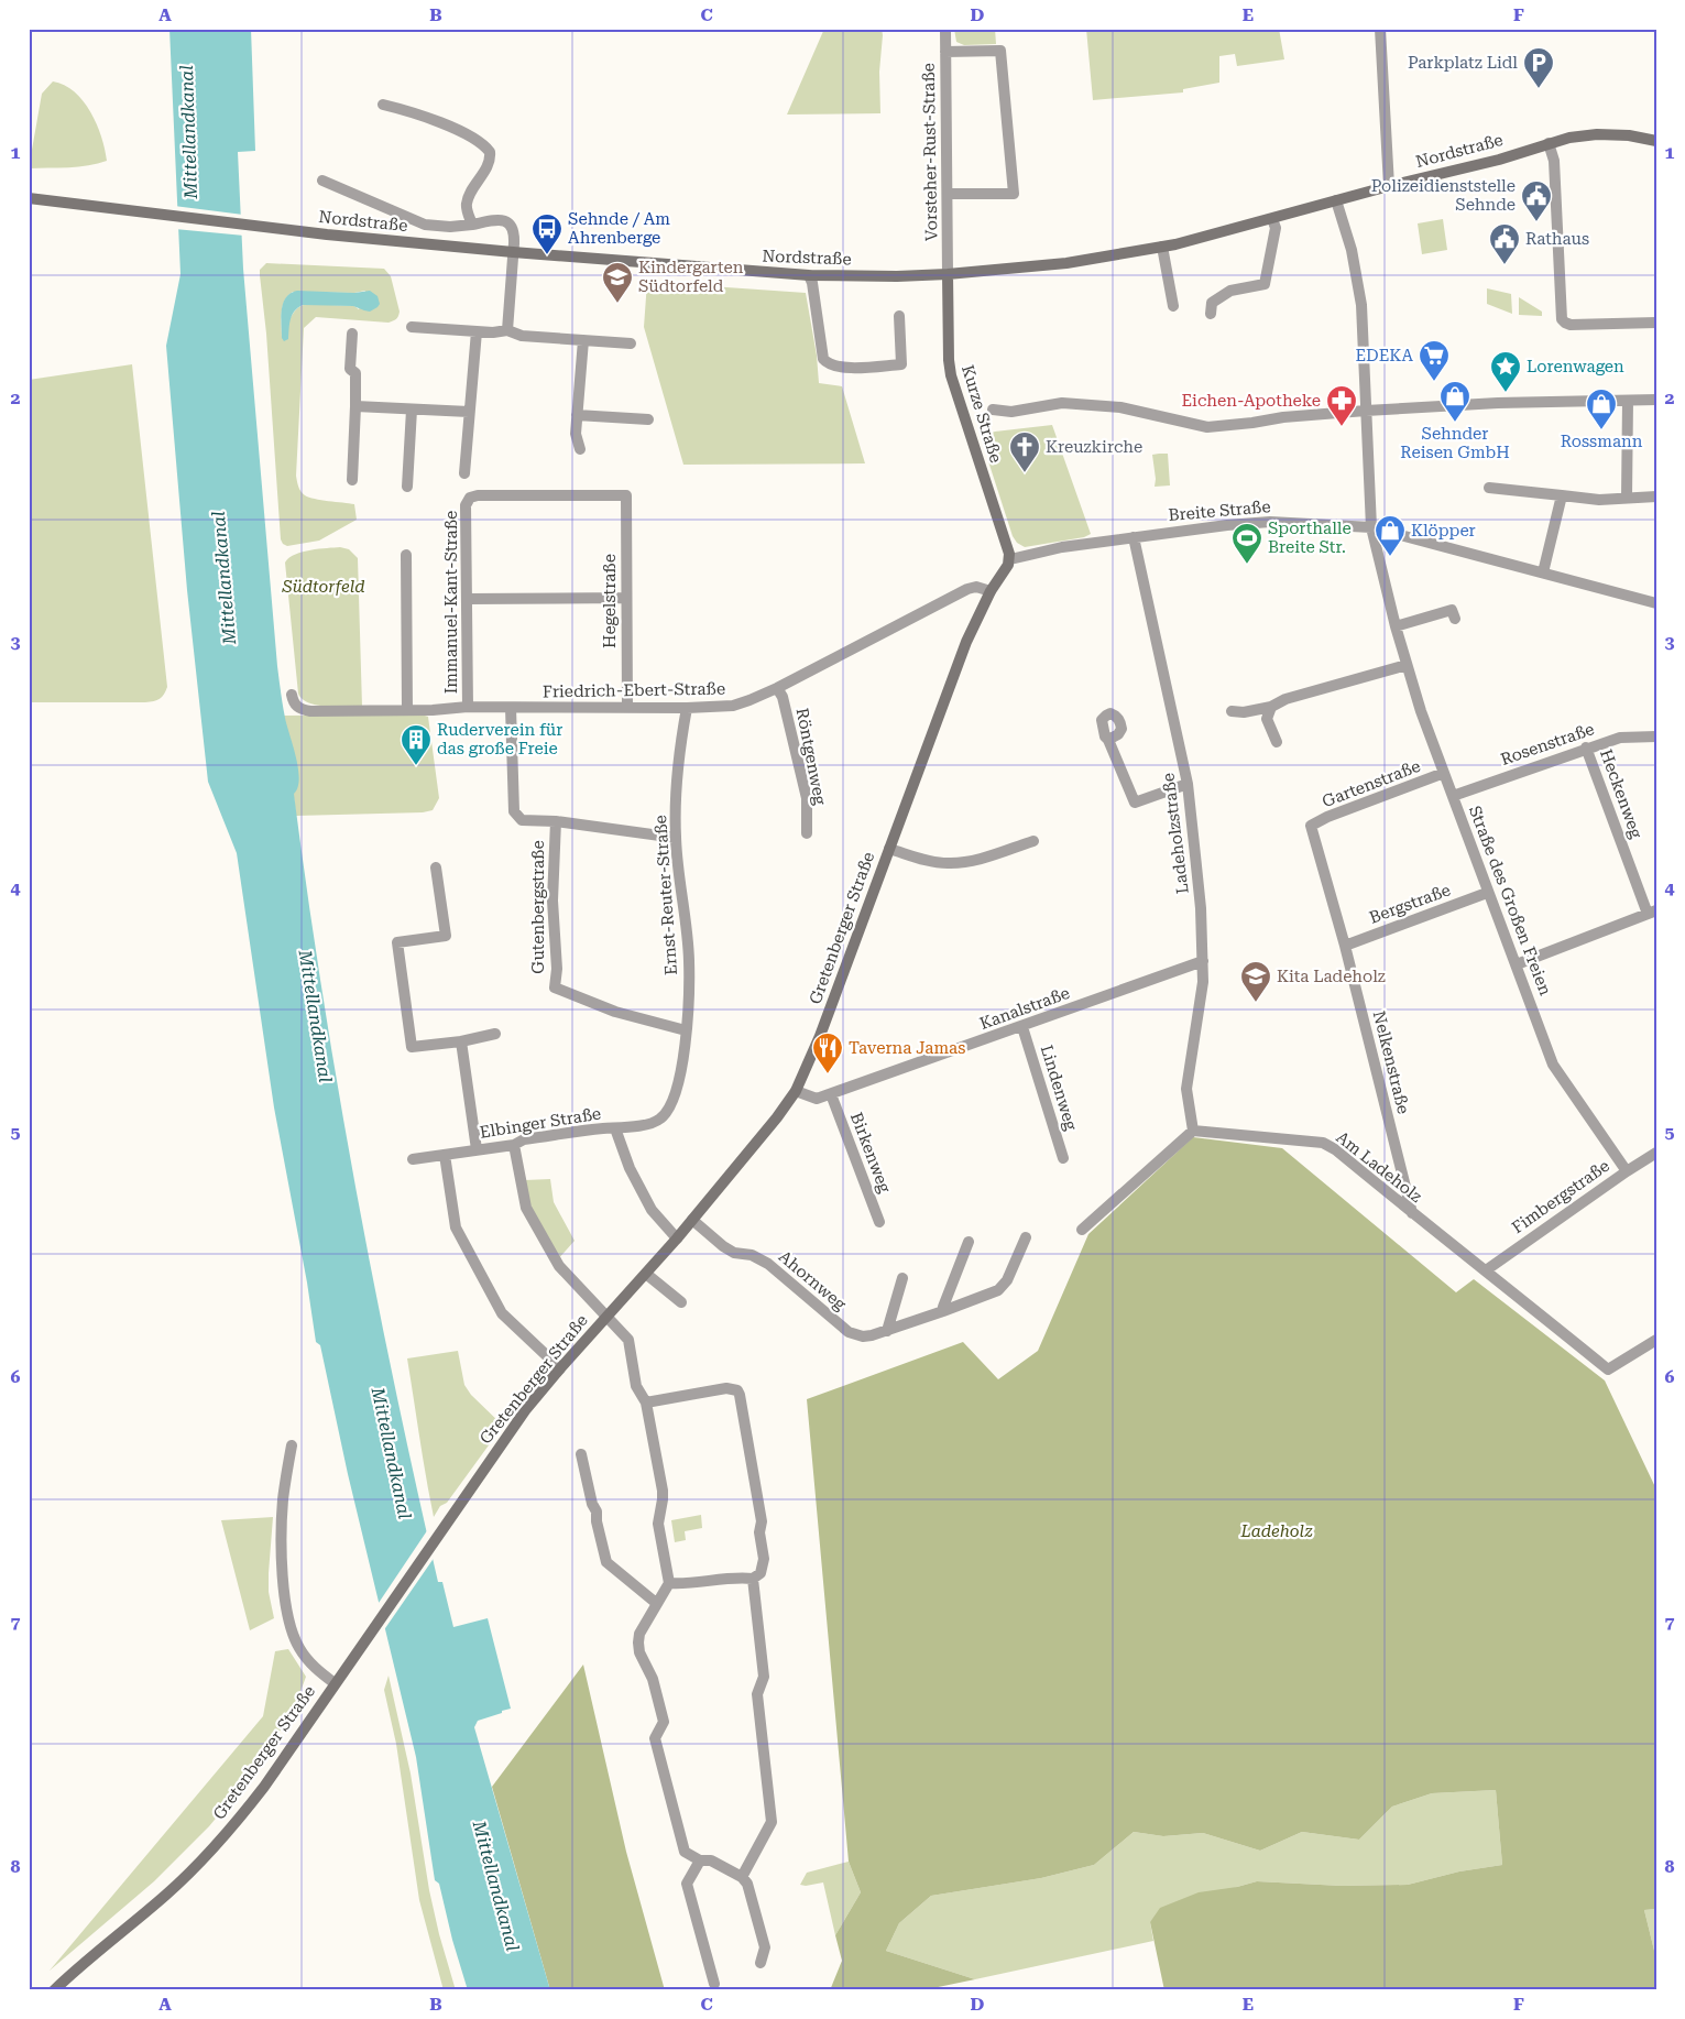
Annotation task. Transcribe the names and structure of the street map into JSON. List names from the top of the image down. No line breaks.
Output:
{"streets":{"main road":["Nordstraße","Kurze Straße","Gretenberger Straße"],"street":["Vorsteher-Rust-Straße","Breite Straße","Hegelstraße","Immanuel-Kant-Straße","Friedrich-Ebert-Straße","Rosenstraße","Röntgenweg","Gartenstraße","Heckenweg","Ladeholzstraße","Ernst-Reuter-Straße","Straße des Großen Freien","Bergstraße","Gutenbergstraße","Kanalstraße","Nelkenstraße","Lindenweg","Elbinger Straße","Birkenweg","Am Ladeholz","Fimbergstraße","Ahornweg"]},"crossings":[["Nordstraße","Vorsteher-Rust-Straße"],["Nordstraße","Kurze Straße"],["Nordstraße","Straße des Großen Freien"],["Vorsteher-Rust-Straße","Kurze Straße"],["Kurze Straße","Breite Straße"],["Kurze Straße","Gretenberger Straße"],["Breite Straße","Ladeholzstraße"],["Breite Straße","Straße des Großen Freien"],["Breite Straße","Gretenberger Straße"],["Hegelstraße","Immanuel-Kant-Straße"],["Hegelstraße","Friedrich-Ebert-Straße"],["Immanuel-Kant-Straße","Friedrich-Ebert-Straße"],["Friedrich-Ebert-Straße","Röntgenweg"],["Friedrich-Ebert-Straße","Ernst-Reuter-Straße"],["Friedrich-Ebert-Straße","Gretenberger Straße"],["Rosenstraße","Heckenweg"],["Rosenstraße","Straße des Großen Freien"],["Gartenstraße","Straße des Großen Freien"],["Gartenstraße","Nelkenstraße"],["Ladeholzstraße","Kanalstraße"],["Ladeholzstraße","Am Ladeholz"],["Ernst-Reuter-Straße","Gutenbergstraße"],["Ernst-Reuter-Straße","Elbinger Straße"],["Straße des Großen Freien","Bergstraße"],["Straße des Großen Freien","Fimbergstraße"],["Bergstraße","Nelkenstraße"],["Gretenberger Straße","Kanalstraße"],["Gretenberger Straße","Ahornweg"],["Kanalstraße","Lindenweg"],["Kanalstraße","Birkenweg"],["Nelkenstraße","Am Ladeholz"],["Am Ladeholz","Fimbergstraße"]],"water":["Mittellandkanal"],"parks":["Südtorfeld","Ladeholz"],"places":{"parking":["Parkplatz Lidl"],"public building":["Polizeidienststelle Sehnde","Rathaus"],"bus stop":["Sehnde / Am Ahrenberge"],"school or university":["Kindergarten Südtorfeld","Kita Ladeholz"],"supermarket":["EDEKA"],"place":["Lorenwagen"],"shop":["Sehnder Reisen GmbH","Rossmann","Klöpper"],"pharmacy":["Eichen-Apotheke"],"church":["Kreuzkirche"],"sports":["Sporthalle Breite Str."],"building":["Ruderverein für das große Freie"],"restaurant":["Taverna Jamas"]},"grid":{"columns":["A","B","C","D","E","F"],"rows":["1","2","3","4","5","6","7","8"]}}
